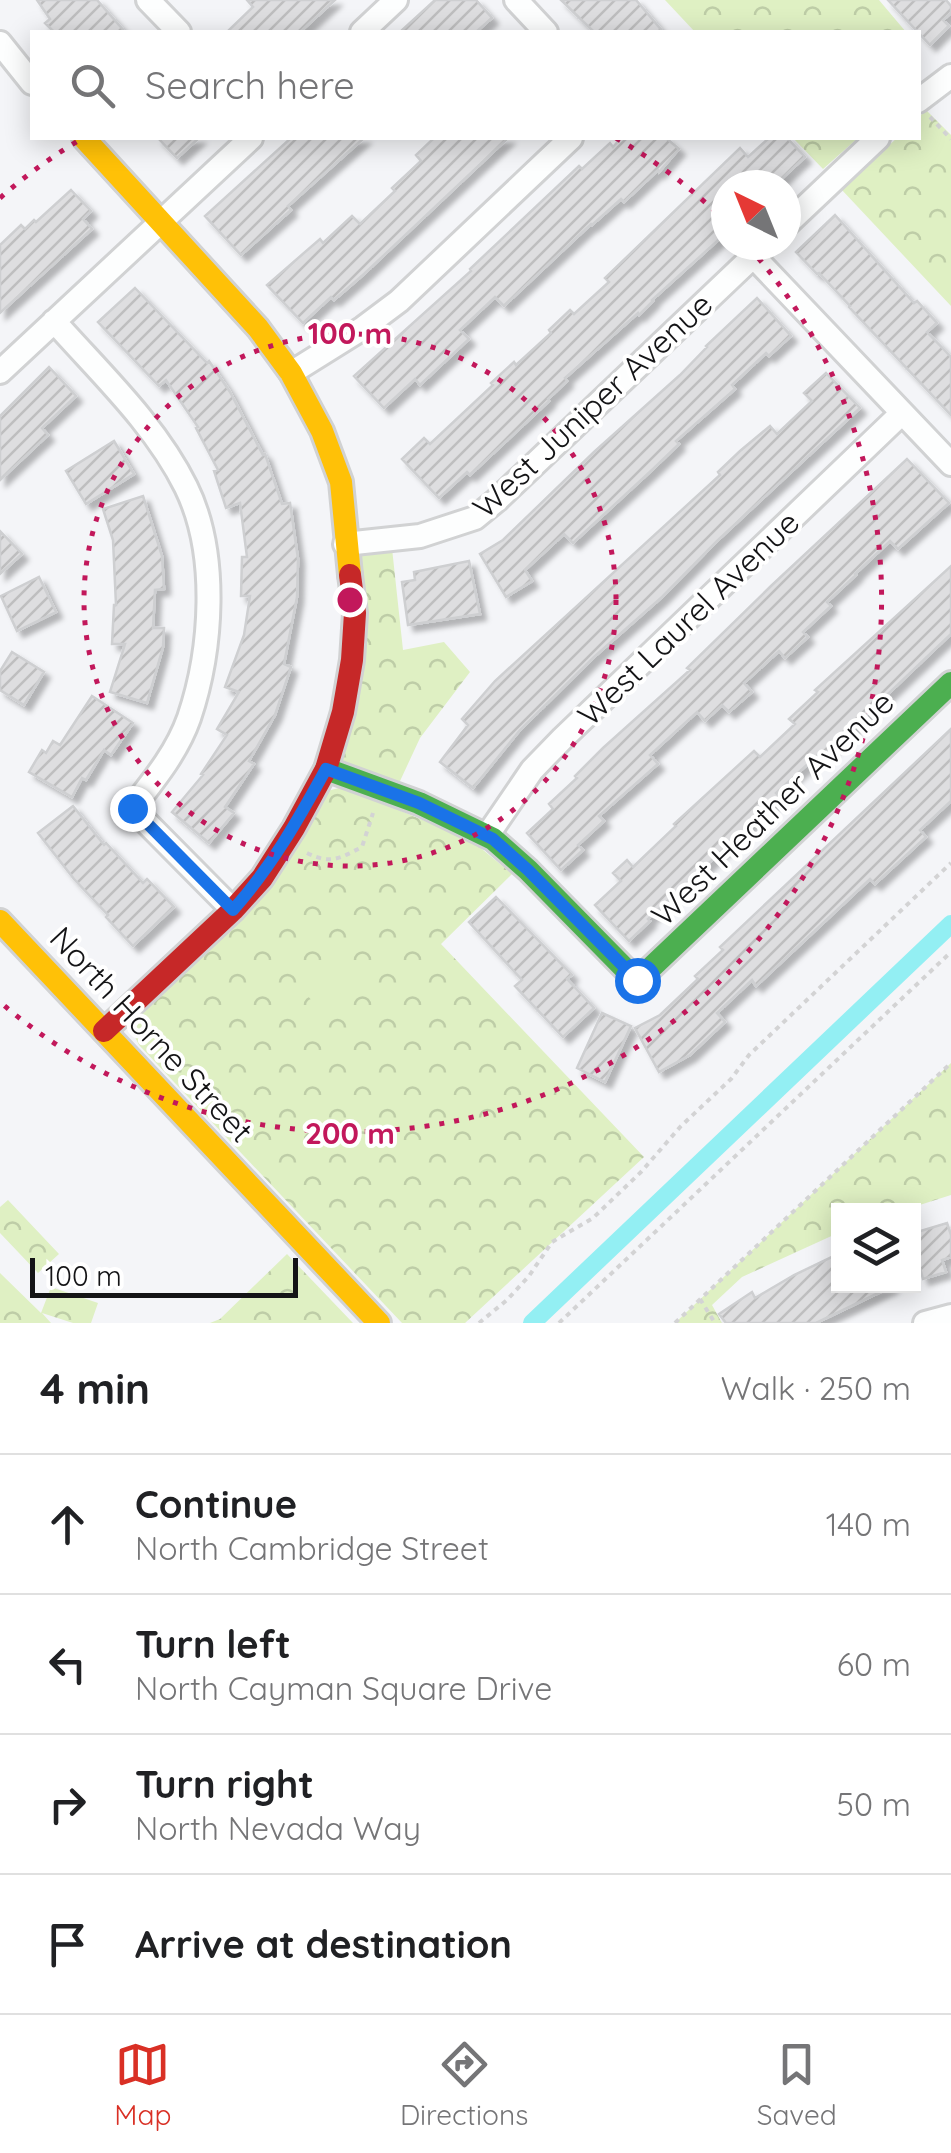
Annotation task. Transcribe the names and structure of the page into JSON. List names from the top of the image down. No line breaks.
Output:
{"streets":{"street":["West Juniper Avenue","West Laurel Avenue","West Heather Avenue","North Horne Street"]},"crossings":[["West Laurel Avenue","West Heather Avenue"]],"scale_bar":"100 m","north":"top left","page":{"search":"Search here","scale":"100 m","heading":["4 min","Walk · 250 m"],"list":[["Continue","North Cambridge Street","140 m"],["Turn left","North Cayman Square Drive","60 m"],["Turn right","North Nevada Way","50 m"],"Arrive at destination"],"nav":["Map","Directions","Saved"]},"rings":["100 m","200 m"]}
